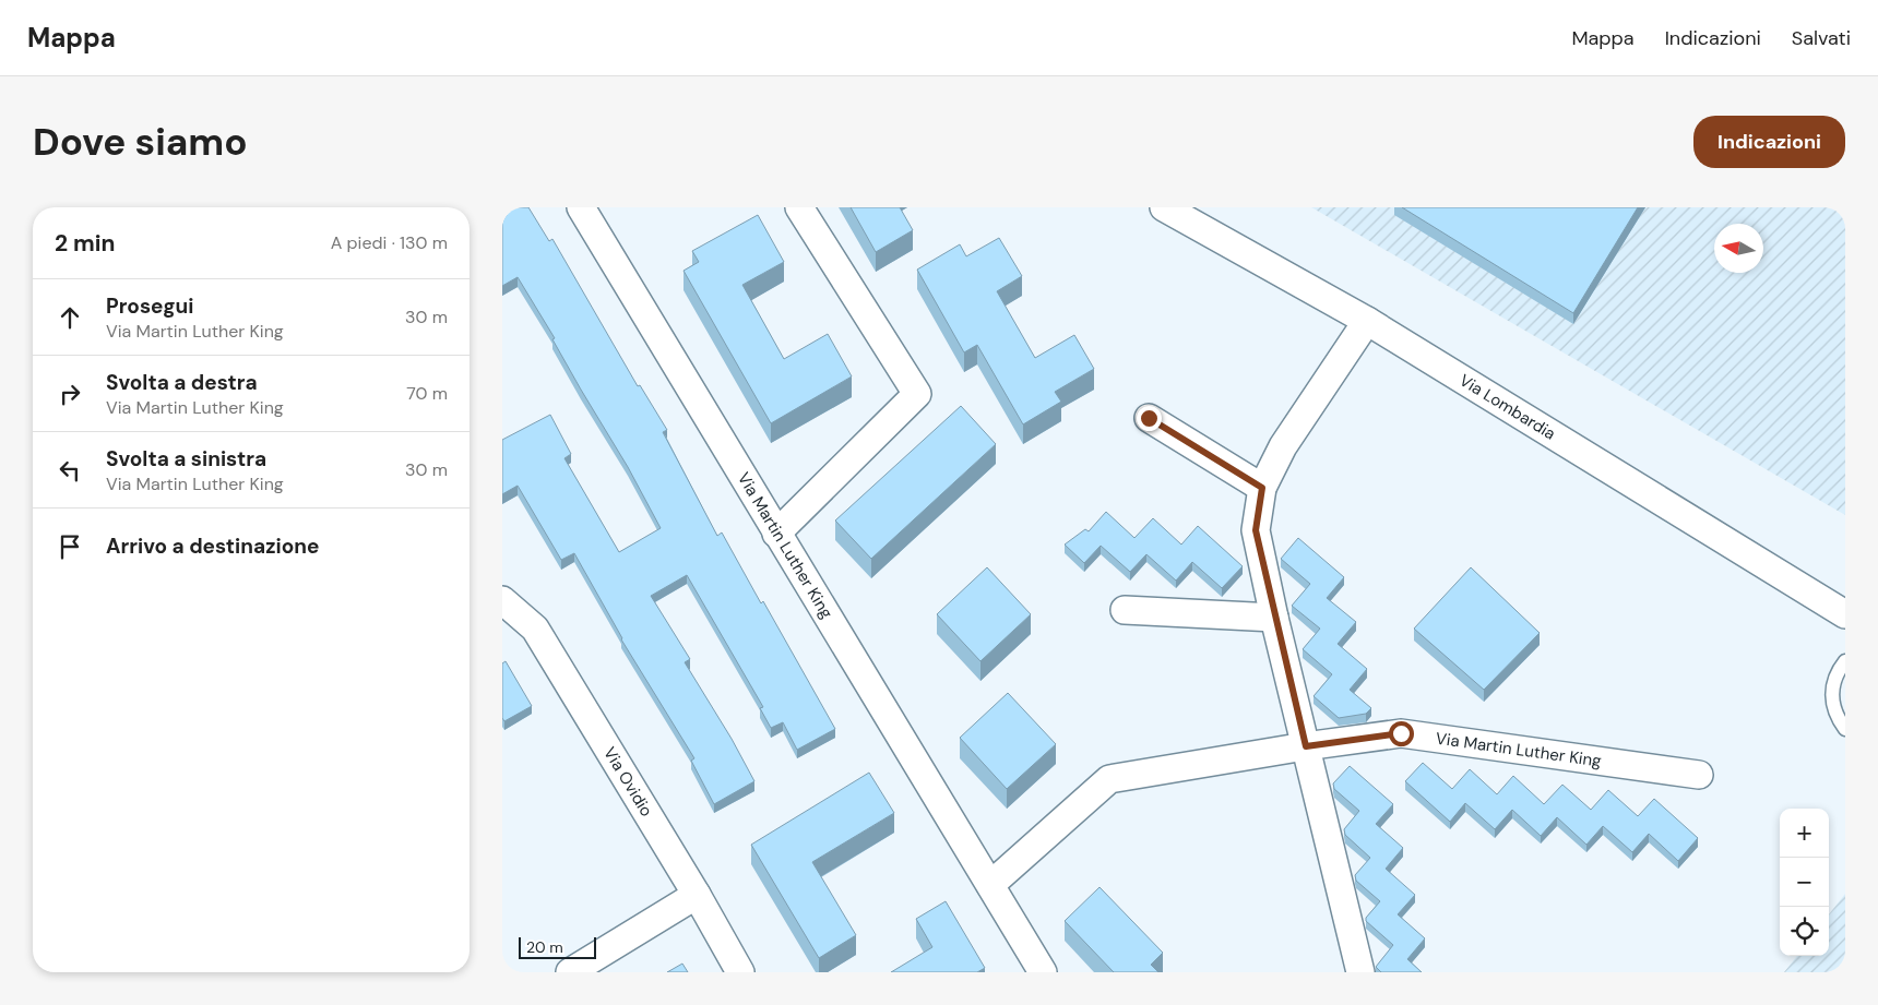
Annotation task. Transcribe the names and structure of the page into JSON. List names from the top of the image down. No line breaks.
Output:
{"streets":{"street":["Via Lombardia","Via Martin Luther King","Via Ovidio"]},"scale_bar":"20 m","north":"left","page":{"header":"Mappa","nav":["Mappa","Indicazioni","Salvati"],"buttons":"Indicazioni","title":"Dove siamo","heading":["2 min","A piedi · 130 m"],"list":[["Prosegui","Via Martin Luther King","30 m"],["Svolta a destra","Via Martin Luther King","70 m"],["Svolta a sinistra","Via Martin Luther King","30 m"],"Arrivo a destinazione"],"map_buttons":["+","−"],"scale":"20 m"}}
